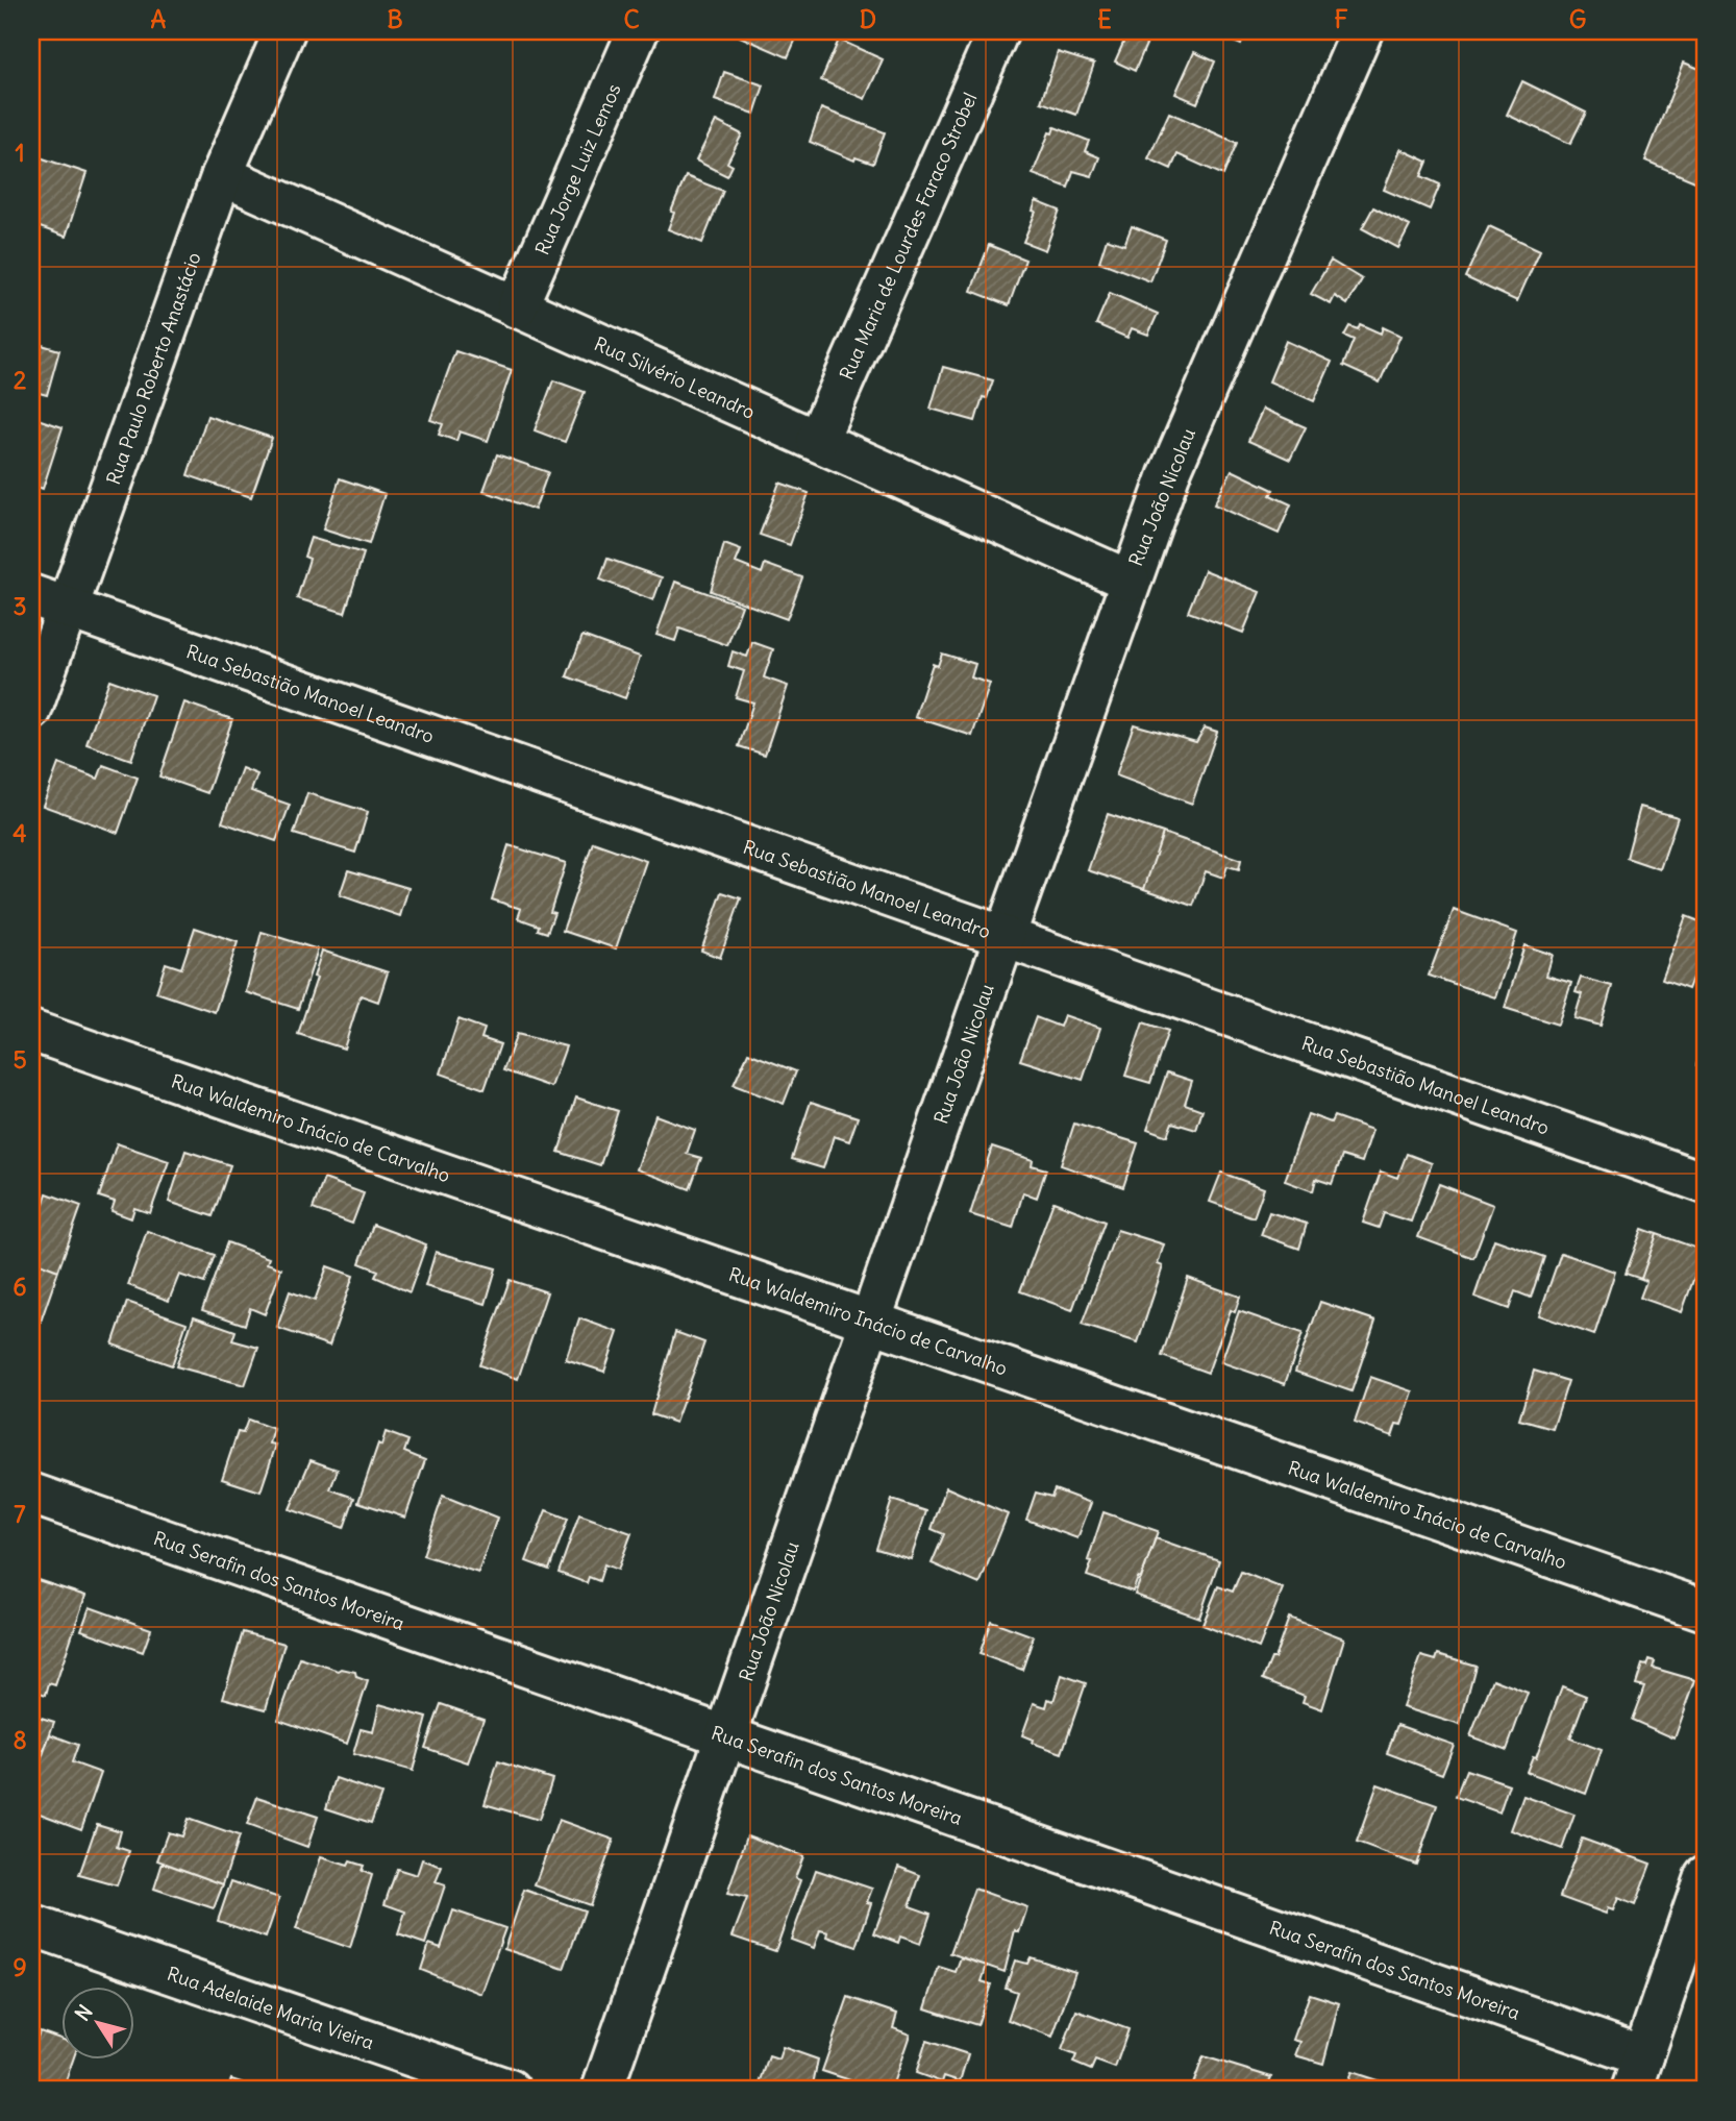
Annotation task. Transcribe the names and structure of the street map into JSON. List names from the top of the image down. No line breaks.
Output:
{"streets":{"street":["Rua Jorge Luiz Lemos","Rua Maria de Lourdes Faraco Strobel","Rua Paulo Roberto Anastácio","Rua Silvério Leandro","Rua João Nicolau","Rua Sebastião Manoel Leandro","Rua Waldemiro Inácio de Carvalho","Rua Serafin dos Santos Moreira","Rua Adelaide Maria Vieira"]},"crossings":[["Rua Jorge Luiz Lemos","Rua Silvério Leandro"],["Rua Maria de Lourdes Faraco Strobel","Rua Silvério Leandro"],["Rua Paulo Roberto Anastácio","Rua Silvério Leandro"],["Rua Paulo Roberto Anastácio","Rua Sebastião Manoel Leandro"],["Rua Silvério Leandro","Rua João Nicolau"],["Rua João Nicolau","Rua Sebastião Manoel Leandro"],["Rua João Nicolau","Rua Waldemiro Inácio de Carvalho"],["Rua João Nicolau","Rua Serafin dos Santos Moreira"]],"north":"top left","grid":{"columns":["A","B","C","D","E","F","G"],"rows":["1","2","3","4","5","6","7","8","9"]}}
